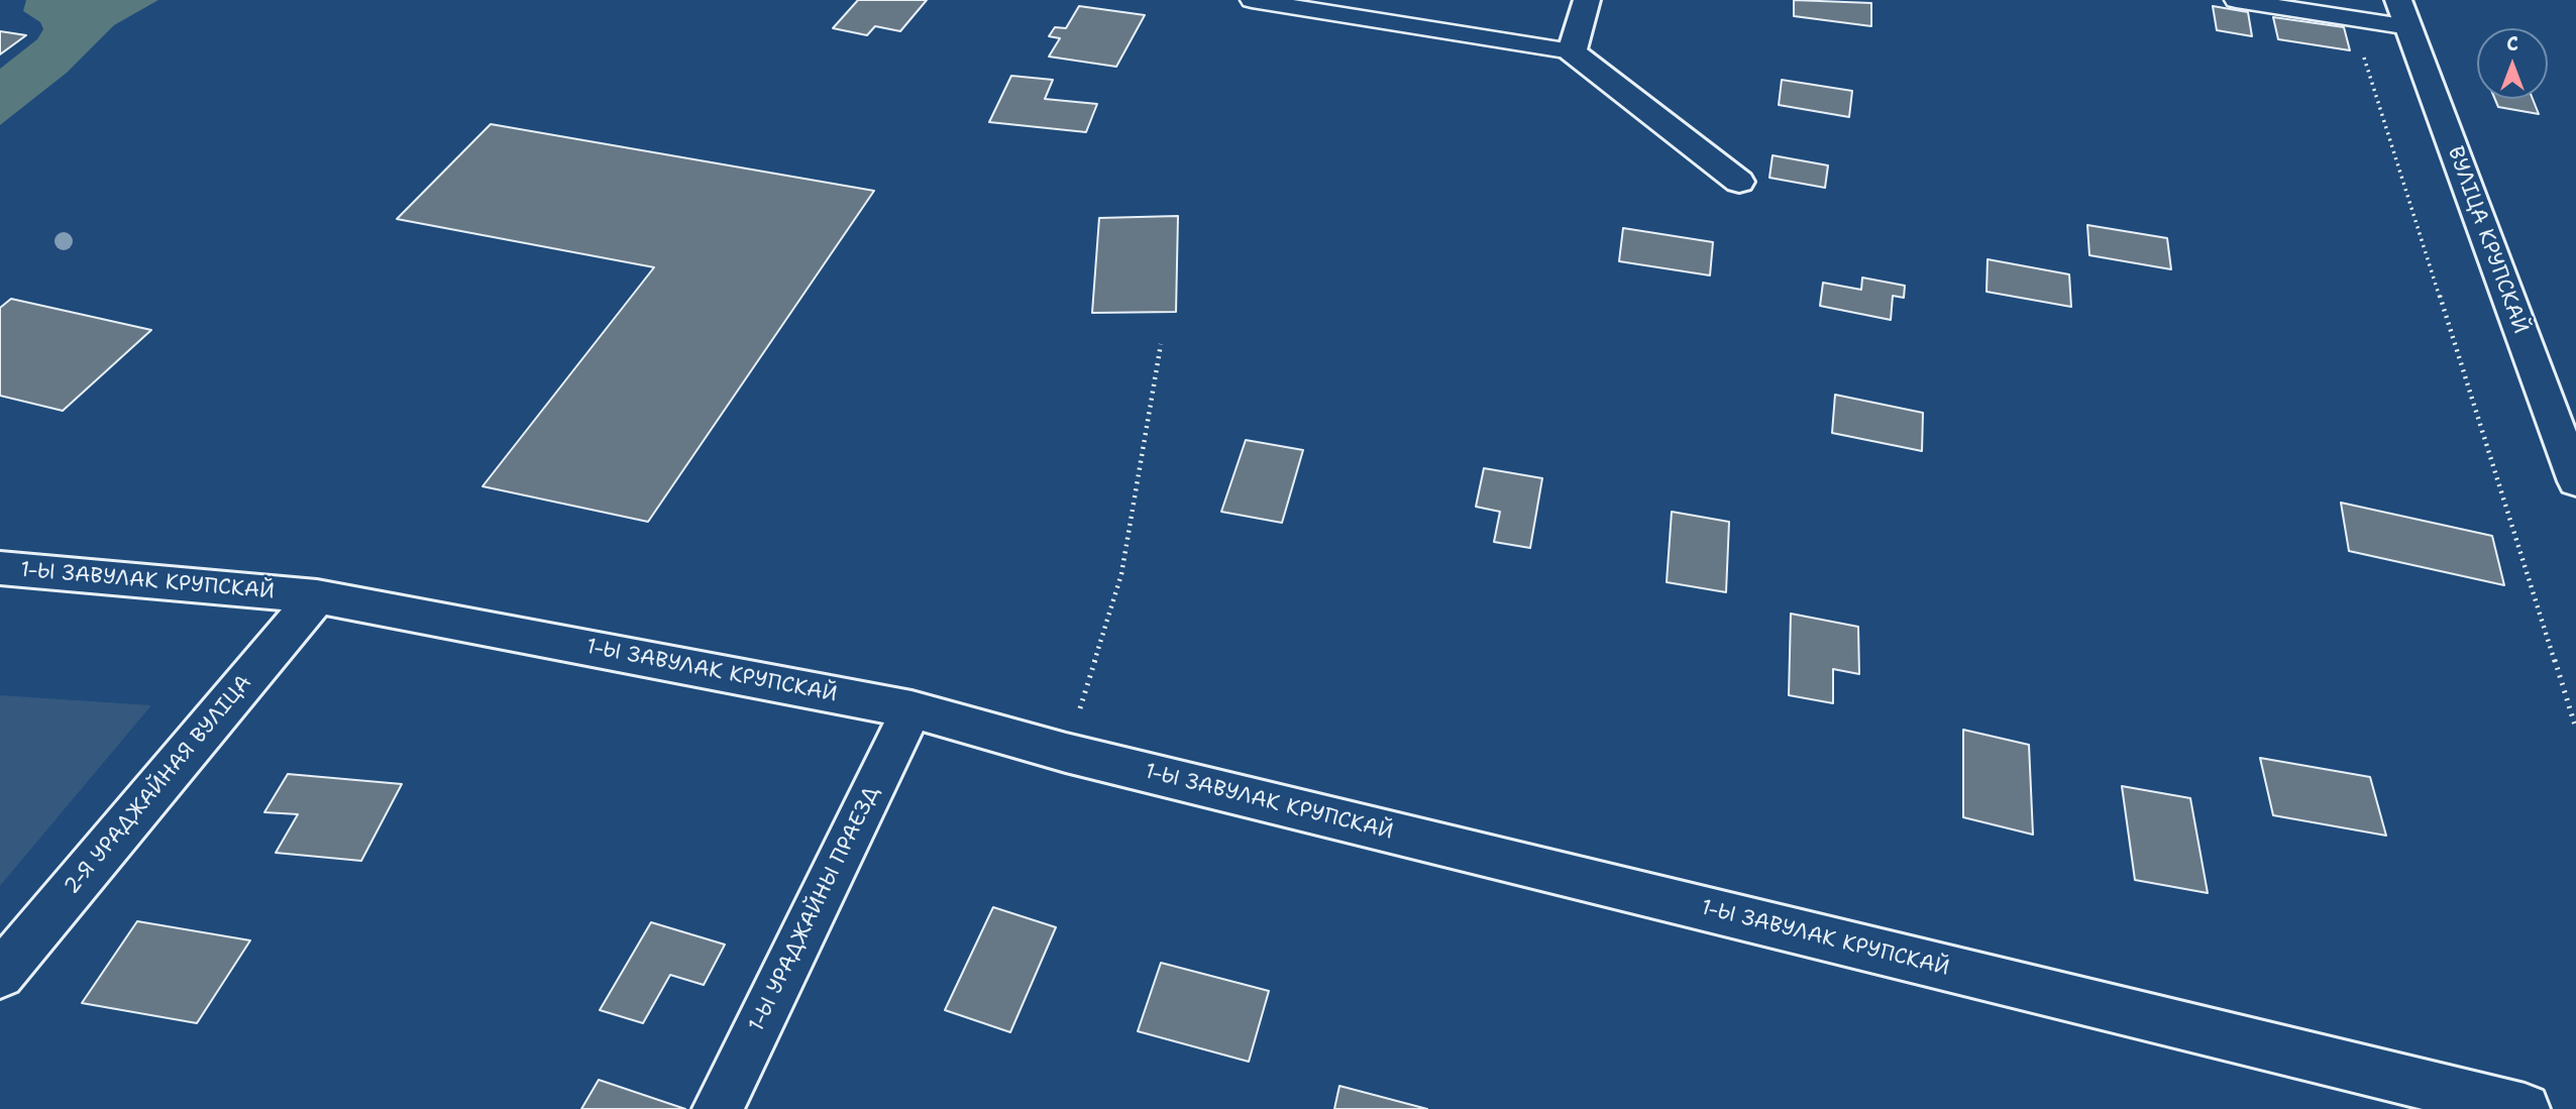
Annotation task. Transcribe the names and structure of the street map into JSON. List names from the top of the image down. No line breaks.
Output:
{"streets":{"street":["ВУЛІЦА КРУПСКАЙ","1-Ы ЗАВУЛАК КРУПСКАЙ","2-Я УРАДЖАЙНАЯ ВУЛІЦА","1-Ы УРАДЖАЙНЫ ПРАЕЗД"]},"crossings":[["1-Ы ЗАВУЛАК КРУПСКАЙ","2-Я УРАДЖАЙНАЯ ВУЛІЦА"],["1-Ы ЗАВУЛАК КРУПСКАЙ","1-Ы УРАДЖАЙНЫ ПРАЕЗД"]],"north":"top"}
